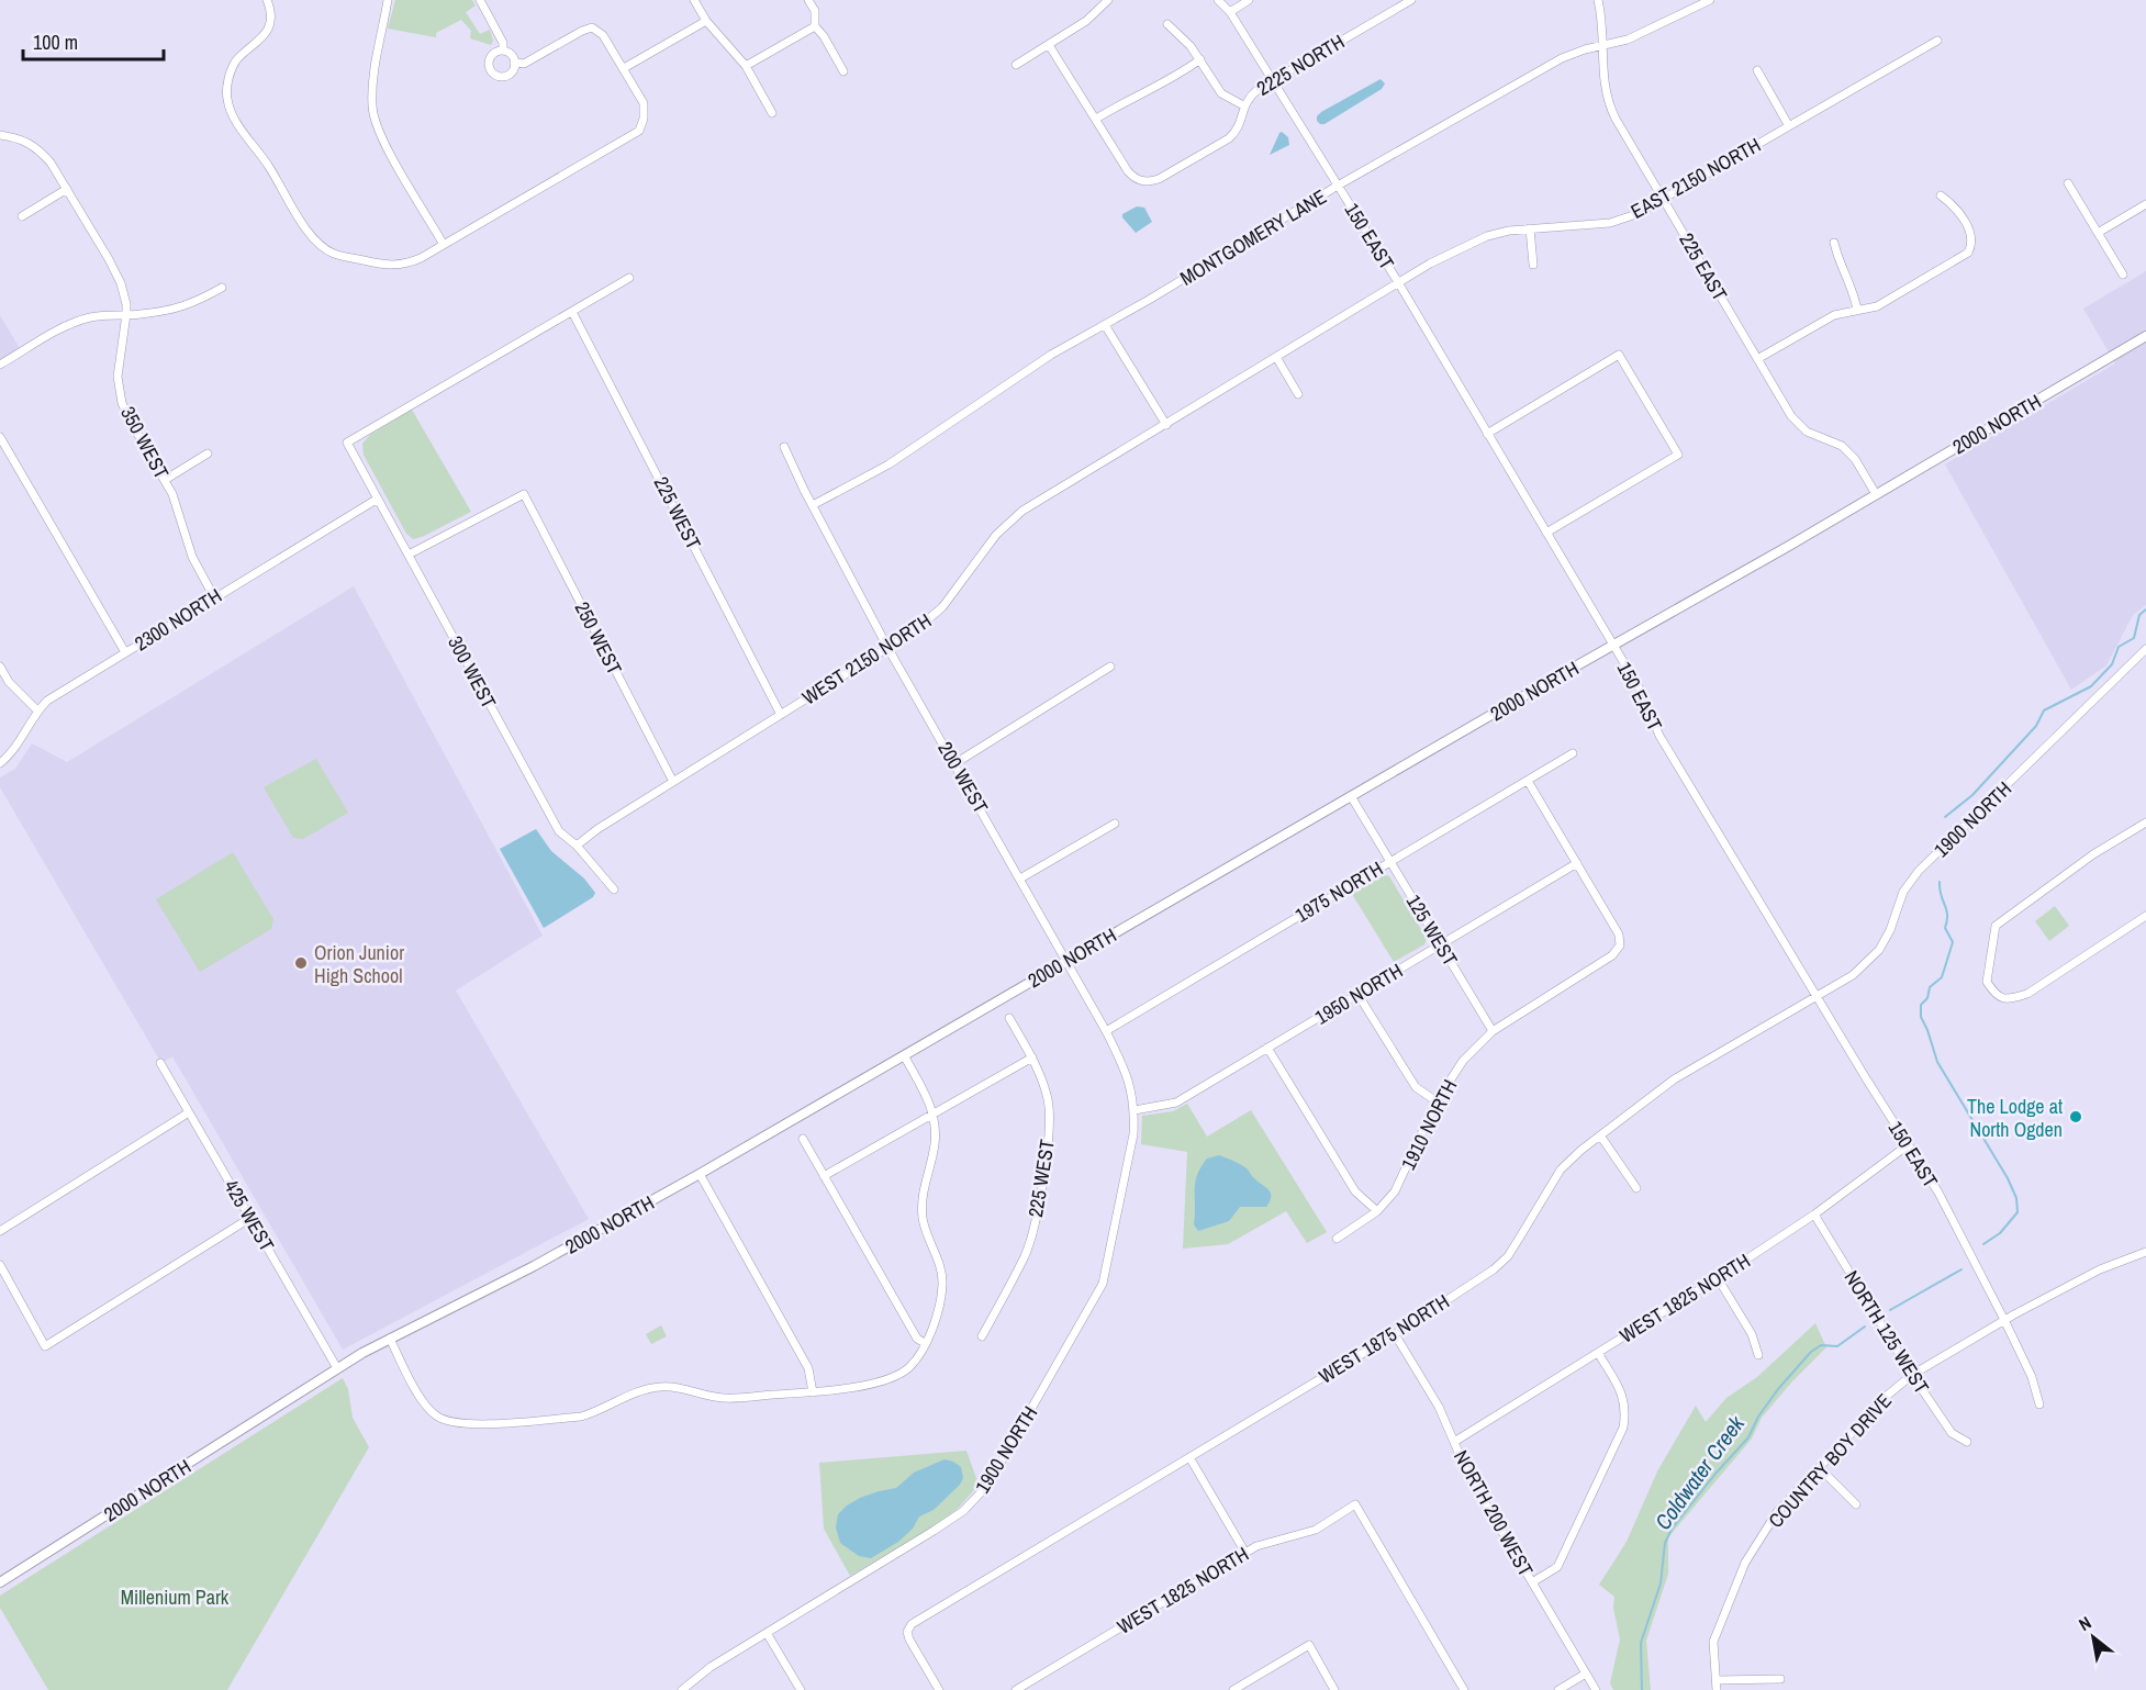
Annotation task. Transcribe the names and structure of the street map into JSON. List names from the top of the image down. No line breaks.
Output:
{"streets":{"street":["2225 NORTH","EAST 2150 NORTH","150 EAST","MONTGOMERY LANE","225 EAST","2000 NORTH","350 WEST","225 WEST","2300 NORTH","250 WEST","WEST 2150 NORTH","300 WEST","200 WEST","1900 NORTH","1975 NORTH","125 WEST","1950 NORTH","1910 NORTH","425 WEST","WEST 1825 NORTH","NORTH 125 WEST","WEST 1875 NORTH","COUNTRY BOY DRIVE","NORTH 200 WEST"]},"crossings":[["2225 NORTH","150 EAST"],["EAST 2150 NORTH","150 EAST"],["EAST 2150 NORTH","225 EAST"],["EAST 2150 NORTH","WEST 2150 NORTH"],["150 EAST","MONTGOMERY LANE"],["150 EAST","2000 NORTH"],["150 EAST","1900 NORTH"],["150 EAST","WEST 1825 NORTH"],["150 EAST","WEST 1875 NORTH"],["150 EAST","COUNTRY BOY DRIVE"],["MONTGOMERY LANE","225 EAST"],["MONTGOMERY LANE","200 WEST"],["225 EAST","2000 NORTH"],["2000 NORTH","200 WEST"],["2000 NORTH","125 WEST"],["2000 NORTH","425 WEST"],["350 WEST","2300 NORTH"],["225 WEST","WEST 2150 NORTH"],["225 WEST","300 WEST"],["2300 NORTH","300 WEST"],["250 WEST","WEST 2150 NORTH"],["250 WEST","300 WEST"],["WEST 2150 NORTH","300 WEST"],["WEST 2150 NORTH","200 WEST"],["200 WEST","1900 NORTH"],["200 WEST","1975 NORTH"],["200 WEST","1950 NORTH"],["1900 NORTH","1950 NORTH"],["1900 NORTH","WEST 1875 NORTH"],["1975 NORTH","125 WEST"],["125 WEST","1950 NORTH"],["125 WEST","1910 NORTH"],["1950 NORTH","1910 NORTH"],["WEST 1825 NORTH","NORTH 125 WEST"],["WEST 1825 NORTH","NORTH 200 WEST"],["NORTH 125 WEST","COUNTRY BOY DRIVE"],["WEST 1875 NORTH","NORTH 200 WEST"]],"water":["Coldwater Creek"],"parks":["Millenium Park"],"places":["Orion Junior High School","The Lodge at North Ogden"],"scale_bar":"100 m","north":"top left"}
